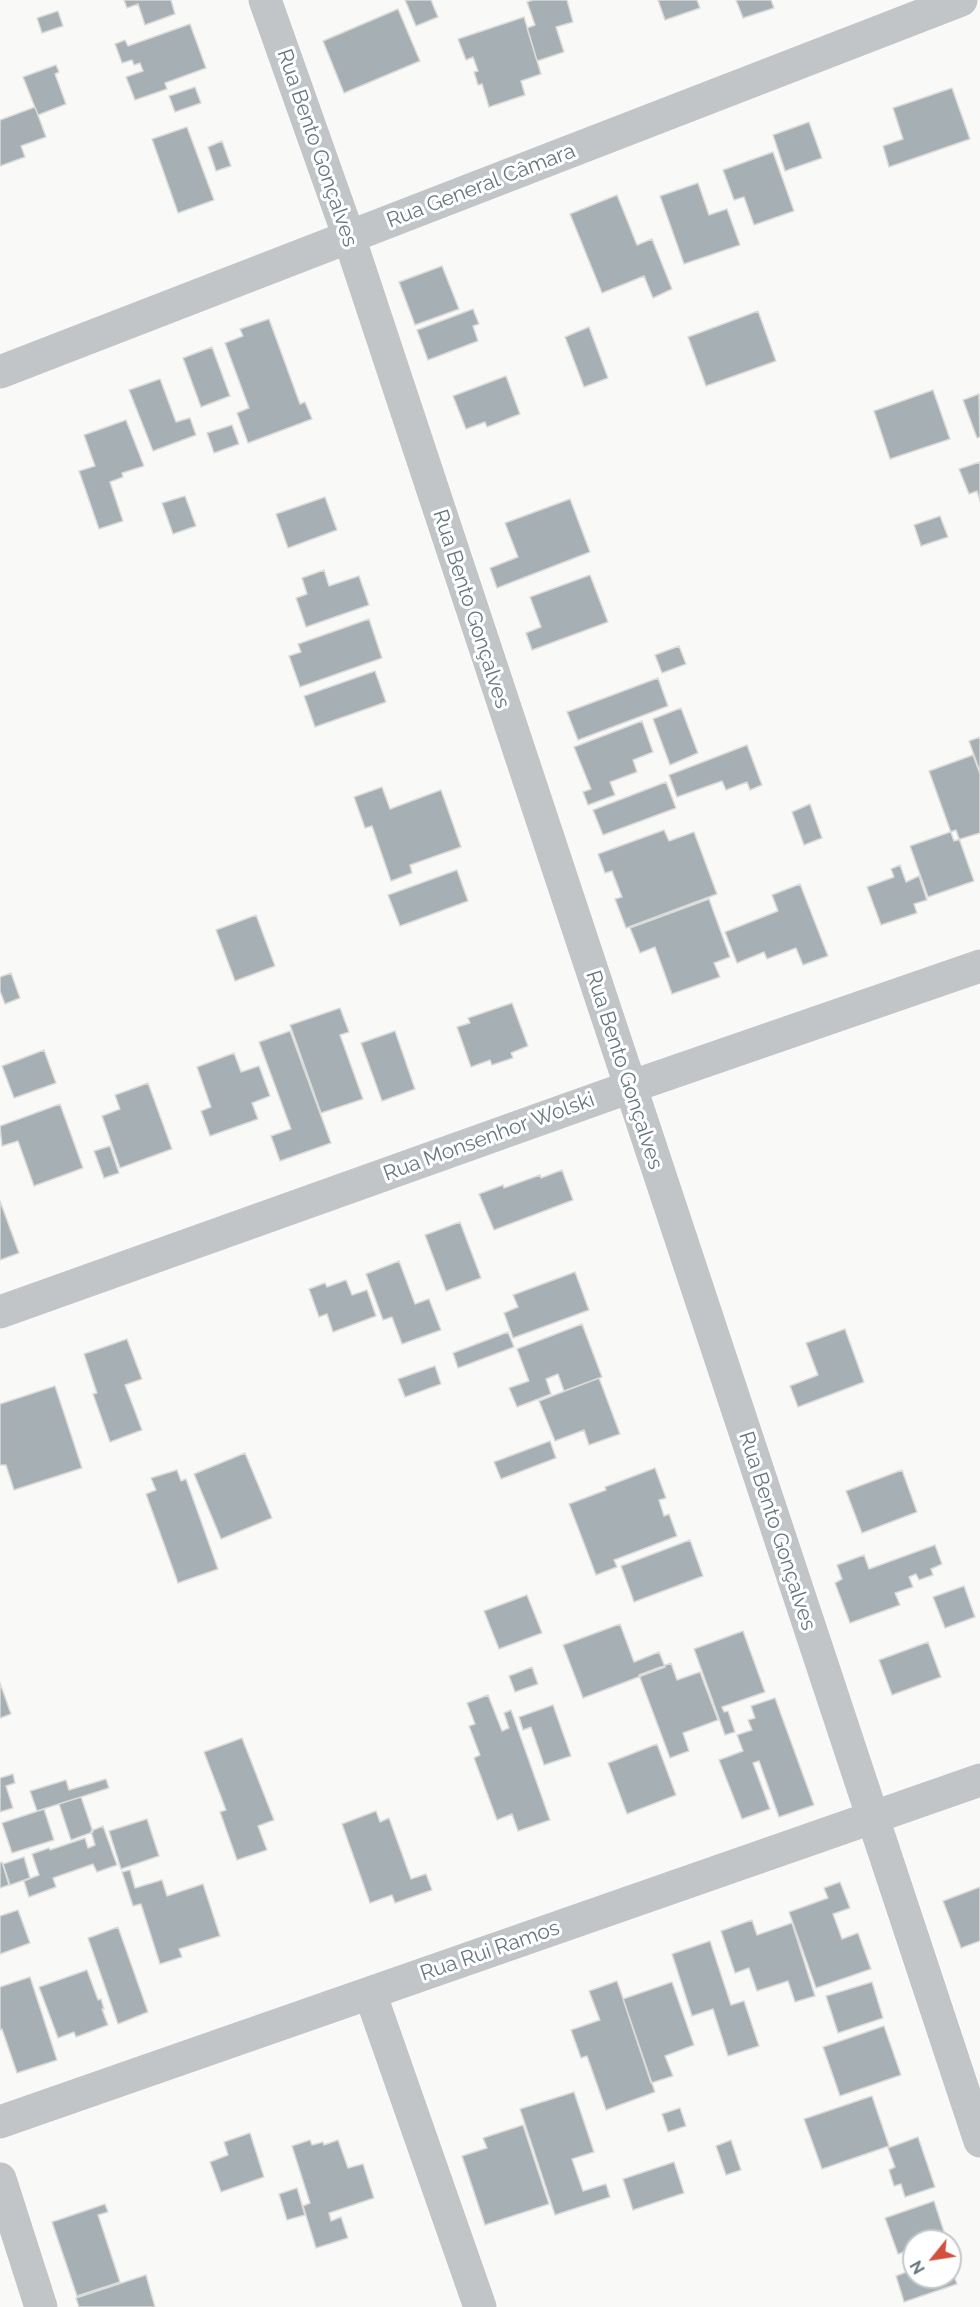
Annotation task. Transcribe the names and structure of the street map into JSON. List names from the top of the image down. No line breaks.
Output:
{"streets":{"street":["Rua Bento Gonçalves","Rua General Câmara","Rua Monsenhor Wolski","Rua Rui Ramos"]},"crossings":[["Rua Bento Gonçalves","Rua General Câmara"],["Rua Bento Gonçalves","Rua Monsenhor Wolski"],["Rua Bento Gonçalves","Rua Rui Ramos"]],"north":"bottom left"}
